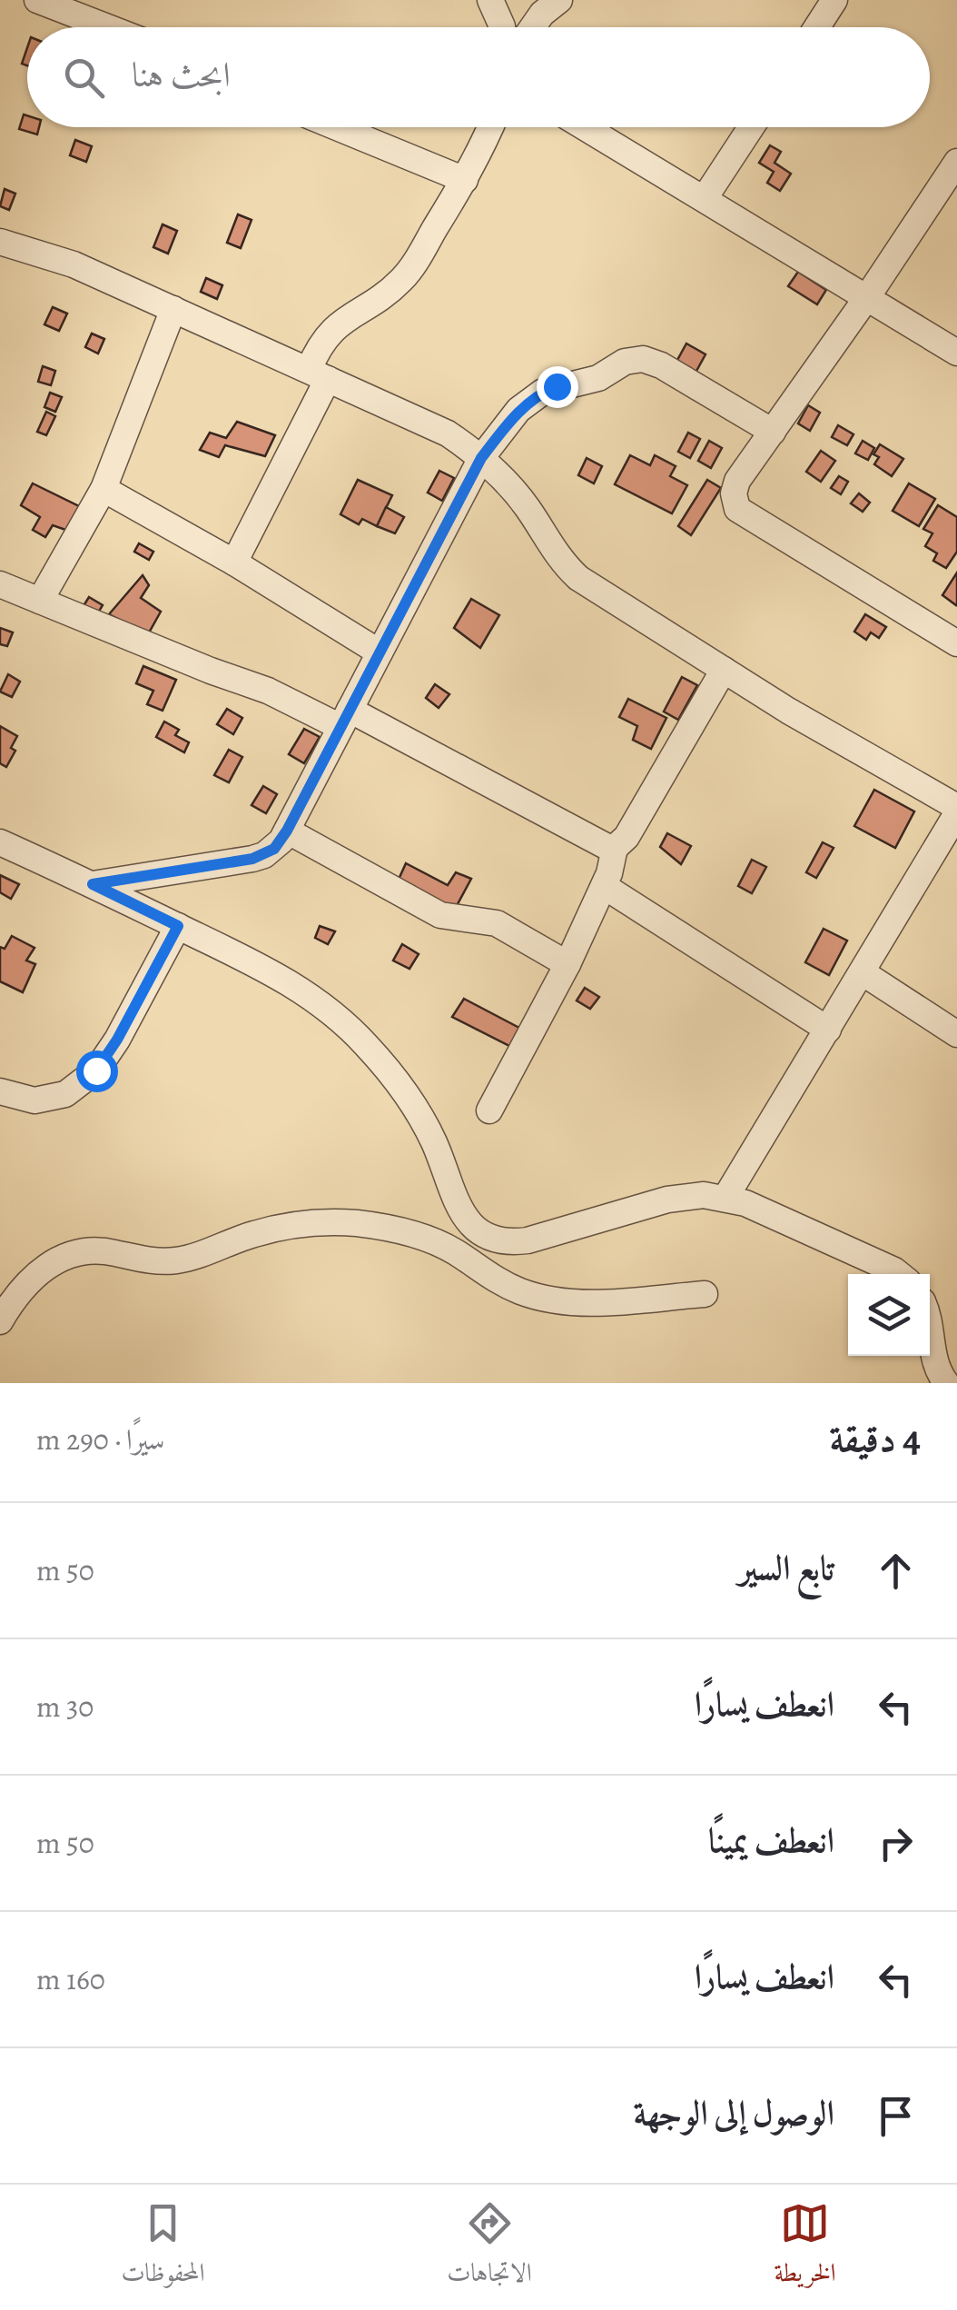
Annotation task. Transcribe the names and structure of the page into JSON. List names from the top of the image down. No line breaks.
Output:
{"page":{"search":"ابحث هنا","heading":["4 دقيقة","سيرًا · 290 m"],"list":[["تابع السير","50 m"],["انعطف يسارًا","30 m"],["انعطف يمينًا","50 m"],["انعطف يسارًا","160 m"],"الوصول إلى الوجهة"],"nav":["الخريطة","الاتجاهات","المحفوظات"]}}
